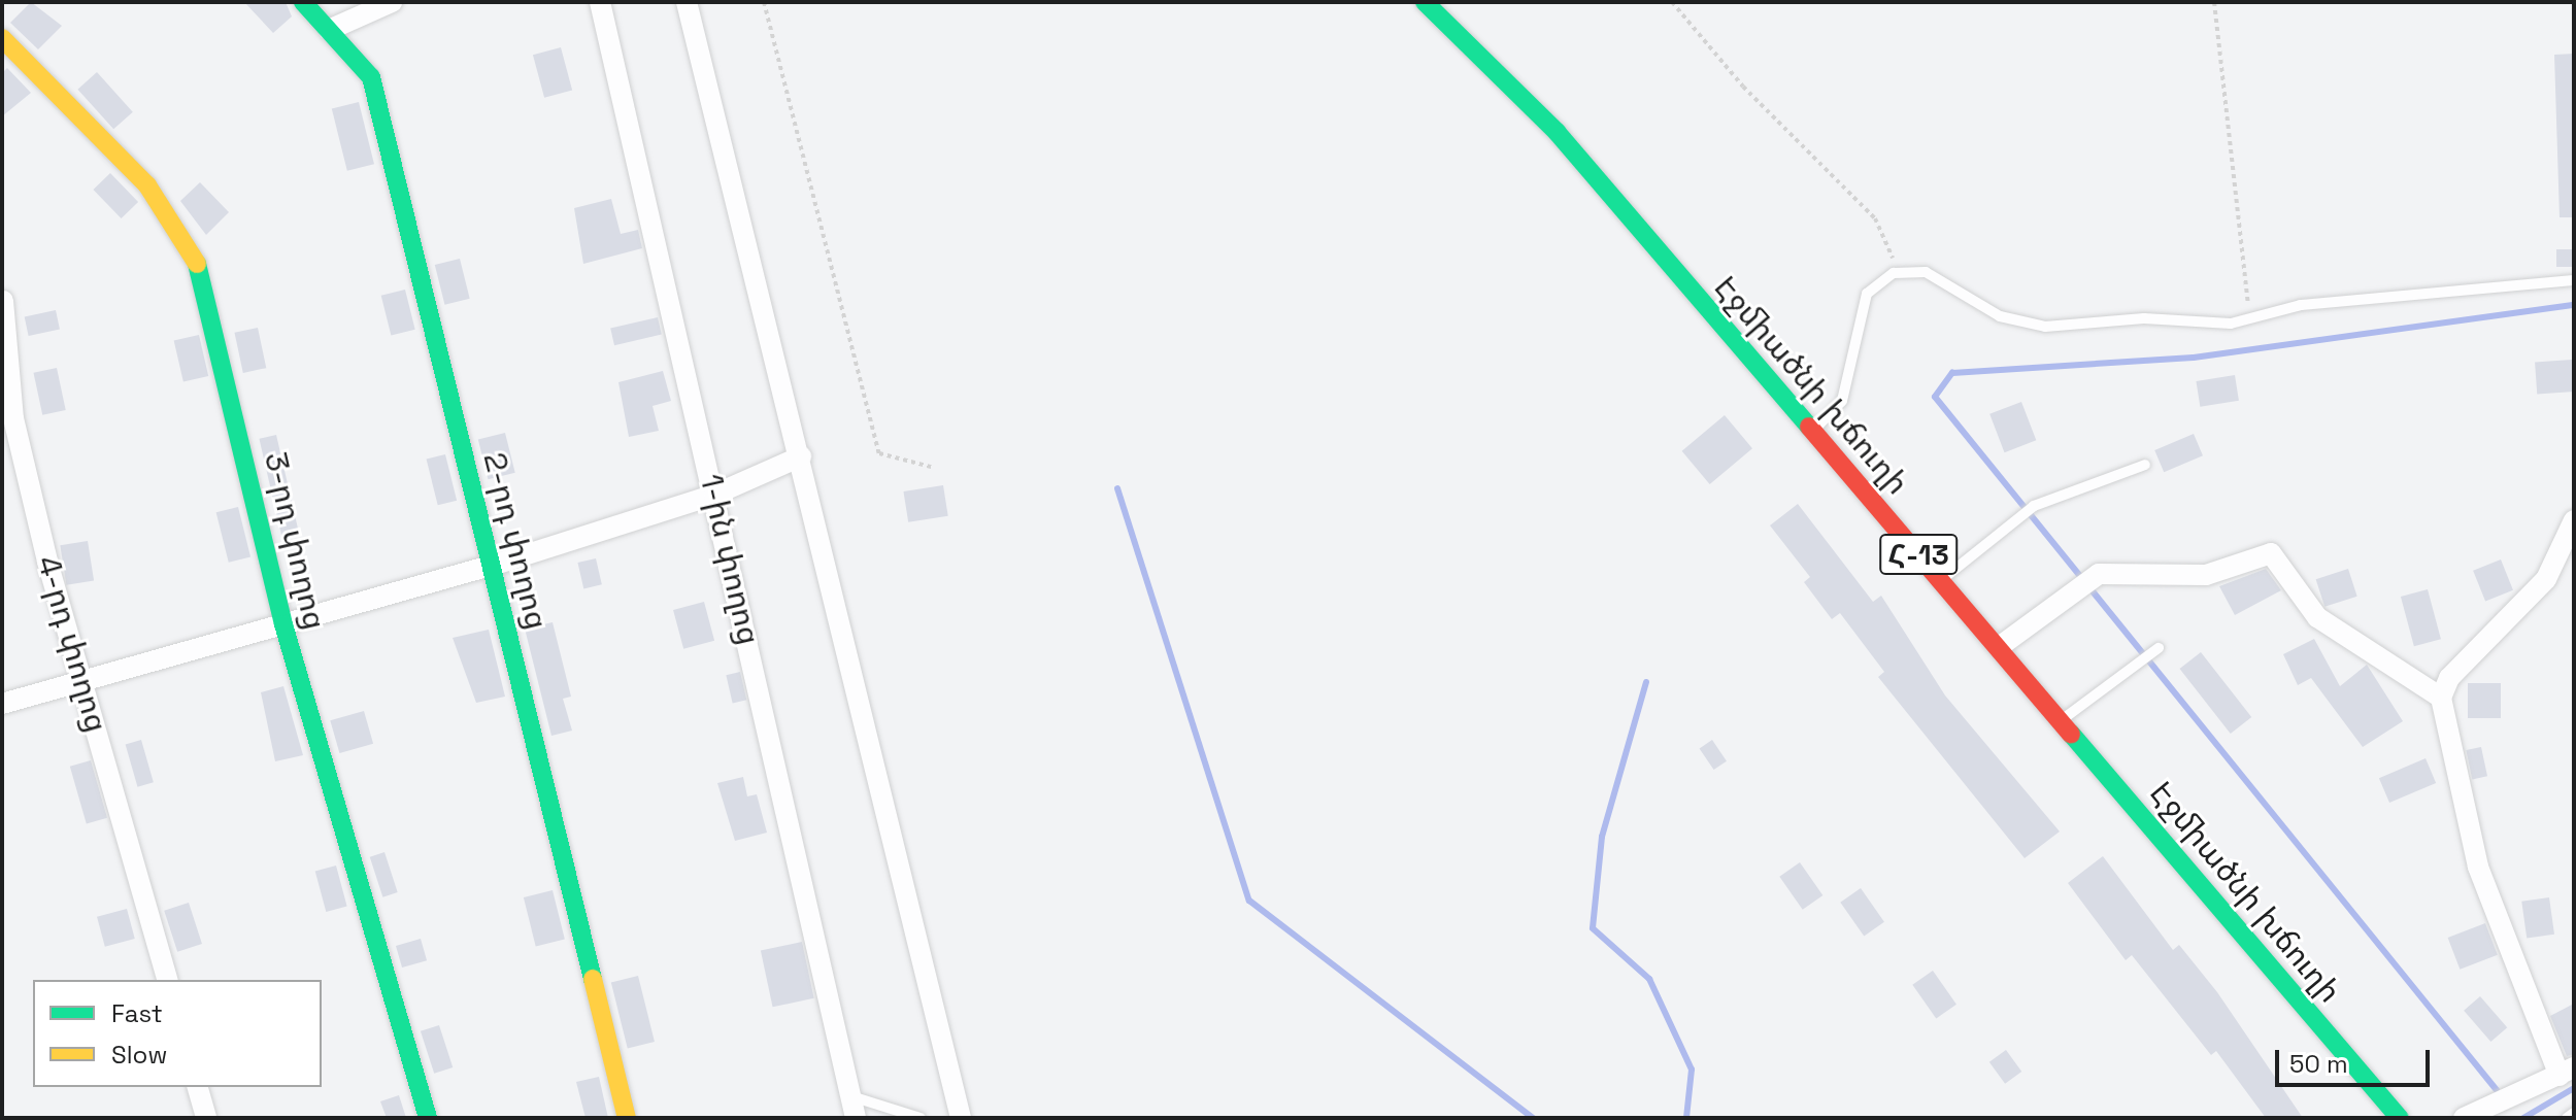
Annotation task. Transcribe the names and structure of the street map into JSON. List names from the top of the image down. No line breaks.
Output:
{"streets":{"street":["Էջմիածնի խճուղի","3-րդ փողոց","2-րդ փողոց","Հ-13","1-ին փողոց","4-րդ փողոց"]},"legend":["Fast","Slow"],"scale_bar":"50 m"}
